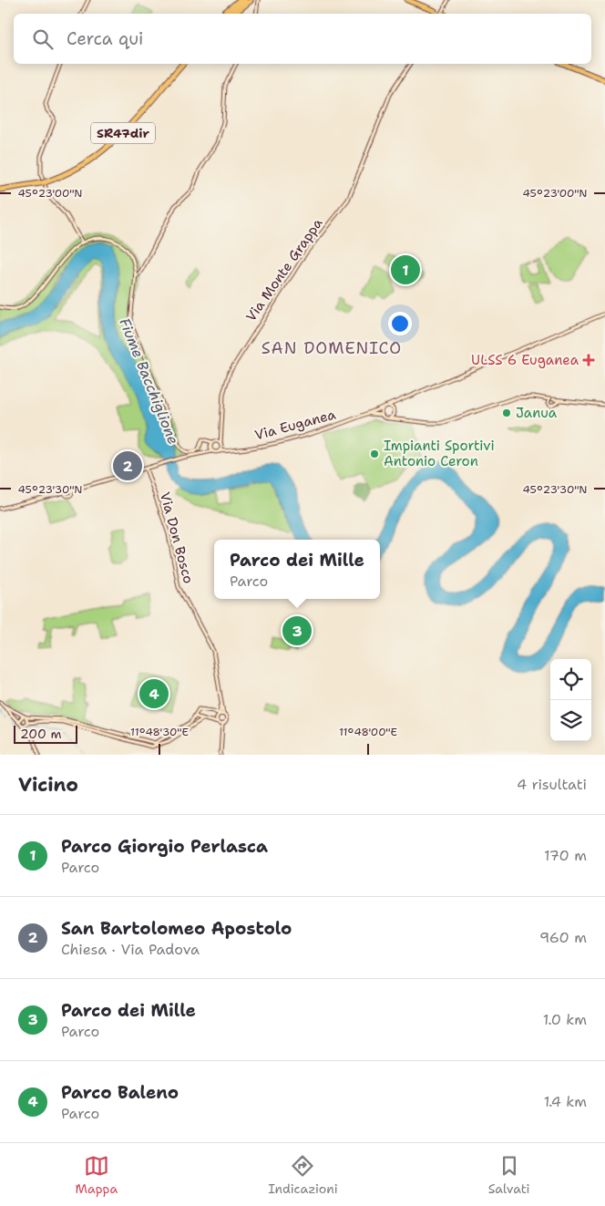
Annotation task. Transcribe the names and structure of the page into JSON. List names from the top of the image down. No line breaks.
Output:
{"streets":{"highway":["SR47dir"],"street":["Via Monte Grappa","Via Euganea","Via Don Bosco"]},"districts":["SAN DOMENICO"],"water":["Fiume Bacchiglione"],"places":{"health":["ULSS 6 Euganea"],"other":["Janua","Impianti Sportivi Antonio Ceron"]},"scale_bar":"200 m","page":{"search":"Cerca qui","pins":["1","2","3","4"],"popup":["Parco dei Mille","Parco"],"scale":"200 m","heading":["Vicino","4 risultati"],"list":[{"mark":"1","name":"Parco Giorgio Perlasca","note":"Parco","value":"170 m"},{"mark":"2","name":"San Bartolomeo Apostolo","note":"Chiesa · Via Padova","value":"960 m"},{"mark":"3","name":"Parco dei Mille","note":"Parco","value":"1.0 km"},{"mark":"4","name":"Parco Baleno","note":"Parco","value":"1.4 km"}],"nav":["Mappa","Indicazioni","Salvati"]},"coordinates":["45°23'00\"N","45°23'30\"N","11°48'30\"E","11°48'00\"E"]}
